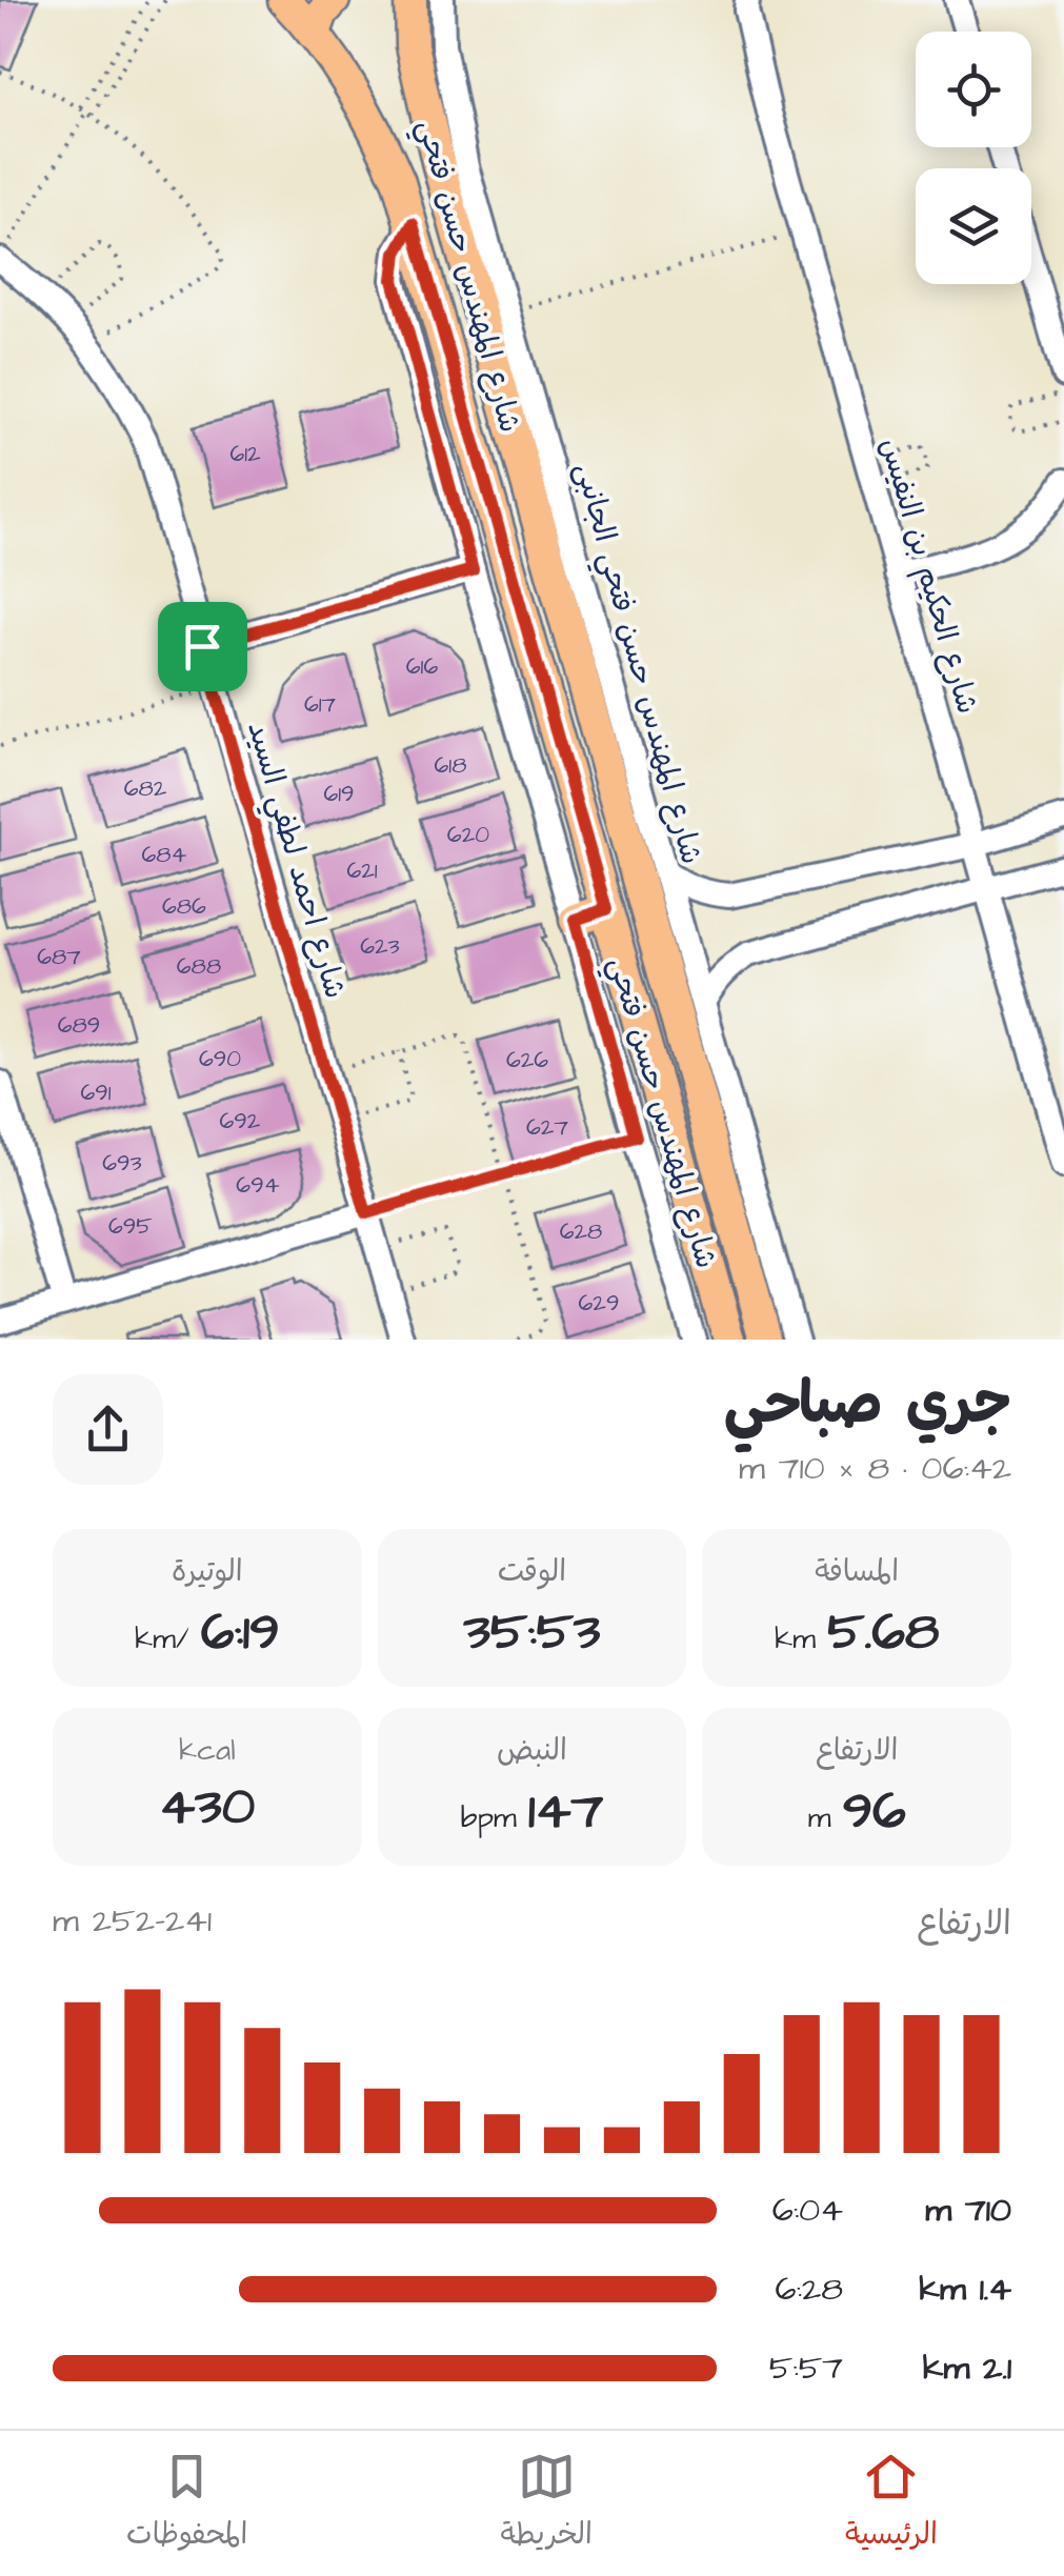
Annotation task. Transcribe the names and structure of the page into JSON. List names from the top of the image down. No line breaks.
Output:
{"streets":{"main road":["شارع المهندس حسن فتحي"],"street":["شارع الحكيم بن النفيس","شارع المهندس حسن فتحي الجانبى","شارع احمد لطفي السيد"]},"crossings":[["شارع المهندس حسن فتحي","شارع المهندس حسن فتحي الجانبى"]],"house_numbers":["612","616","617","618","682","619","620","684","621","686","623","687","688","689","690","626","691","692","627","693","694","695","628","629"],"page":{"heading":["جري صباحي","06:42 · 8 × 710 m"],"stats":[["المسافة","5.68 km"],["الوقت","35:53"],["الوتيرة","6:19 /km"],["الارتفاع","96 m"],["النبض","147 bpm"],["kcal","430"]],"chart":["الارتفاع","241–252 m"],"list":[{"name":"710 m","note":"6:04"},{"name":"1.4 km","note":"6:28"},{"name":"2.1 km","note":"5:57"}],"tabs":["الرئيسية","الخريطة","المحفوظات"]}}
